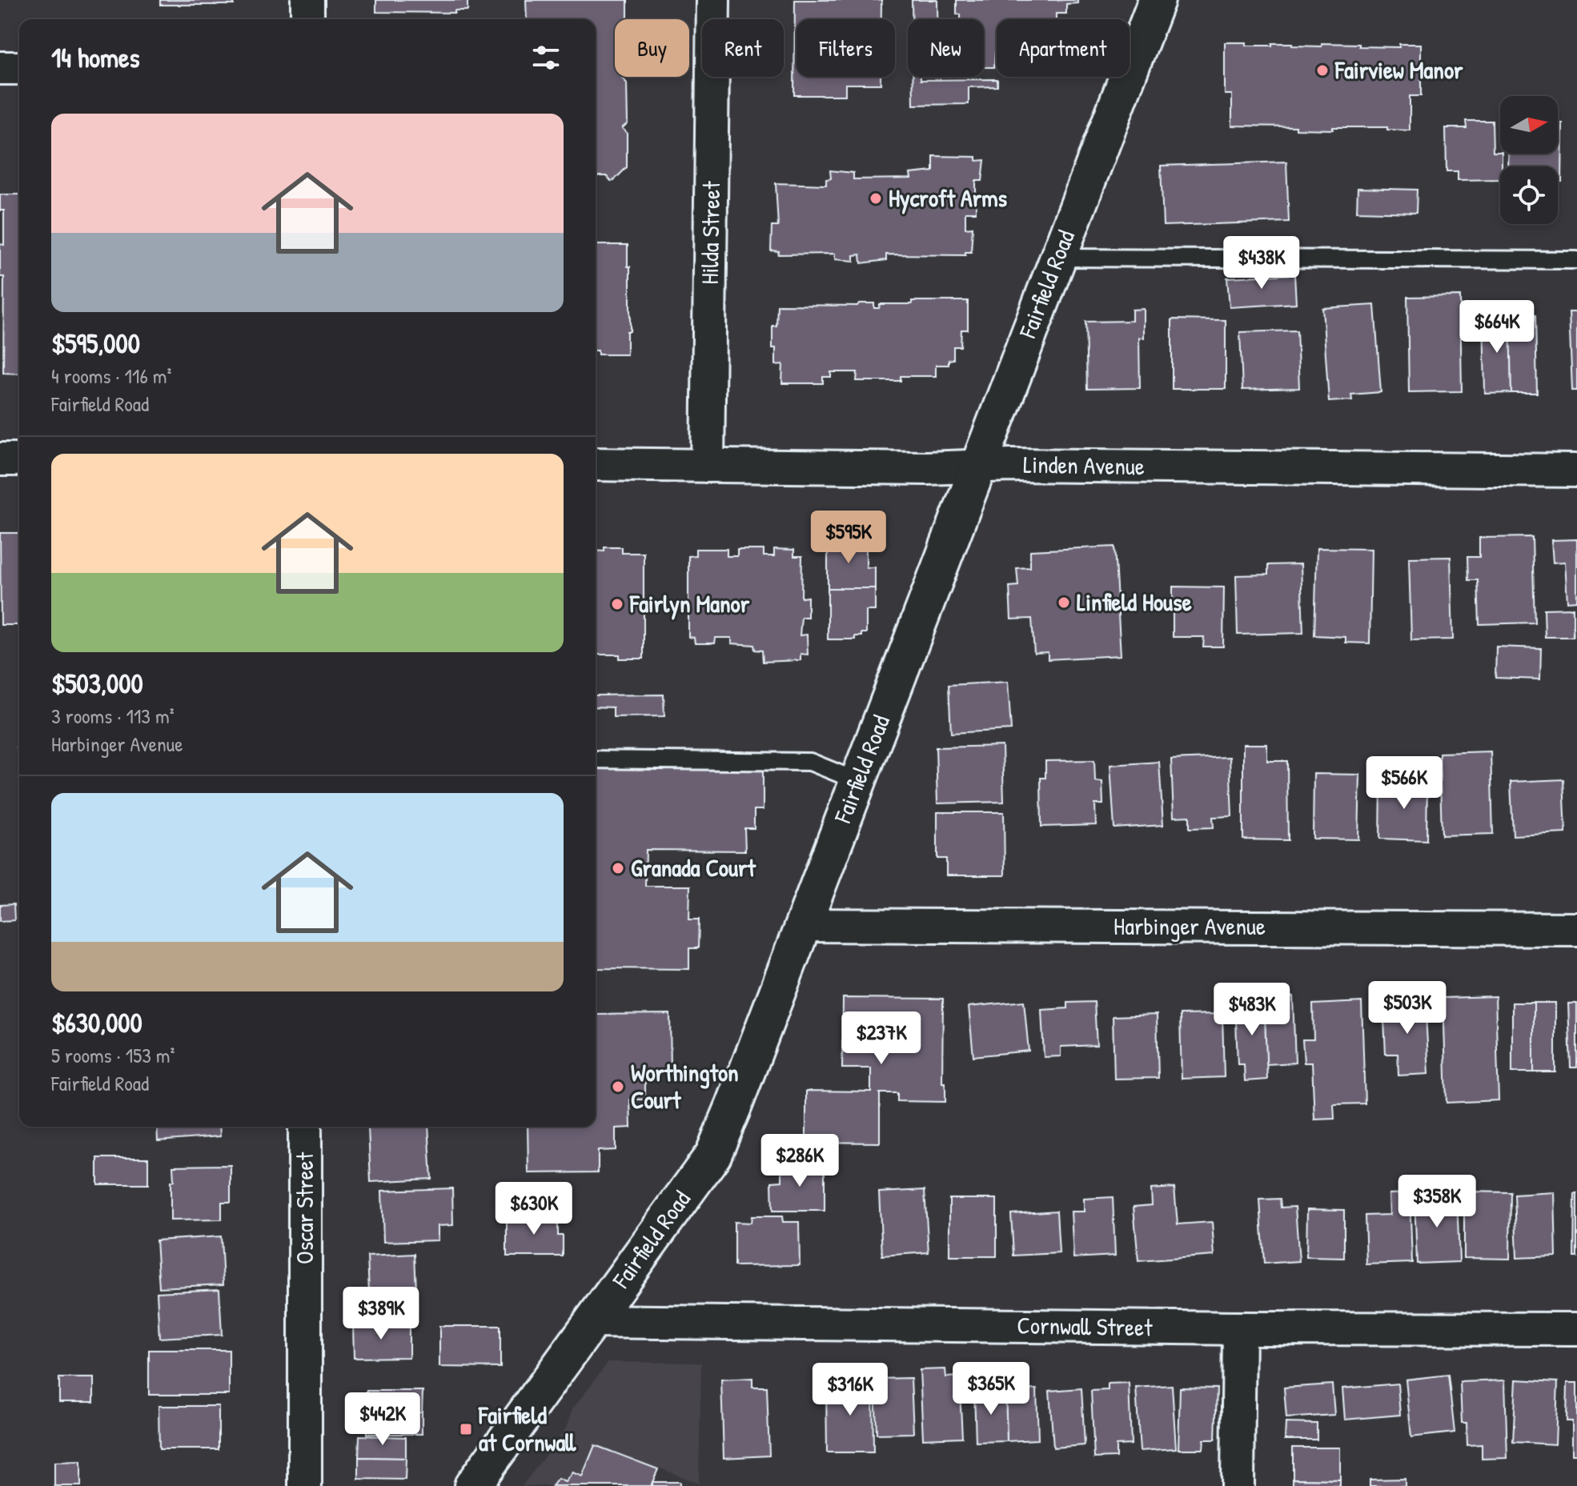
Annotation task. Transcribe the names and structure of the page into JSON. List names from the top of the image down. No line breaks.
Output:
{"streets":{"street":["Hilda Street","Fairfield Road","Linden Avenue","Harbinger Avenue","Oscar Street","Cornwall Street"]},"crossings":[["Hilda Street","Linden Avenue"],["Fairfield Road","Linden Avenue"],["Fairfield Road","Harbinger Avenue"],["Fairfield Road","Cornwall Street"]],"places":{"other":["Fairview Manor","Hycroft Arms","Linfield House","Fairlyn Manor","Granada Court","Worthington Court"],"transit":["Fairfield at Cornwall"]},"north":"right","page":{"chip":["Buy","Rent","Filters","New","Apartment"],"heading":"14 homes","list":[{"name":"$595,000","note":"4 rooms · 116 m² · Fairfield Road"},{"name":"$503,000","note":"3 rooms · 113 m² · Harbinger Avenue"},{"name":"$630,000","note":"5 rooms · 153 m² · Fairfield Road"}],"price":["$438K","$664K","$595K","$566K","$503K","$483K","$237K","$286K","$358K","$630K","$389K","$365K","$316K","$442K"]}}
